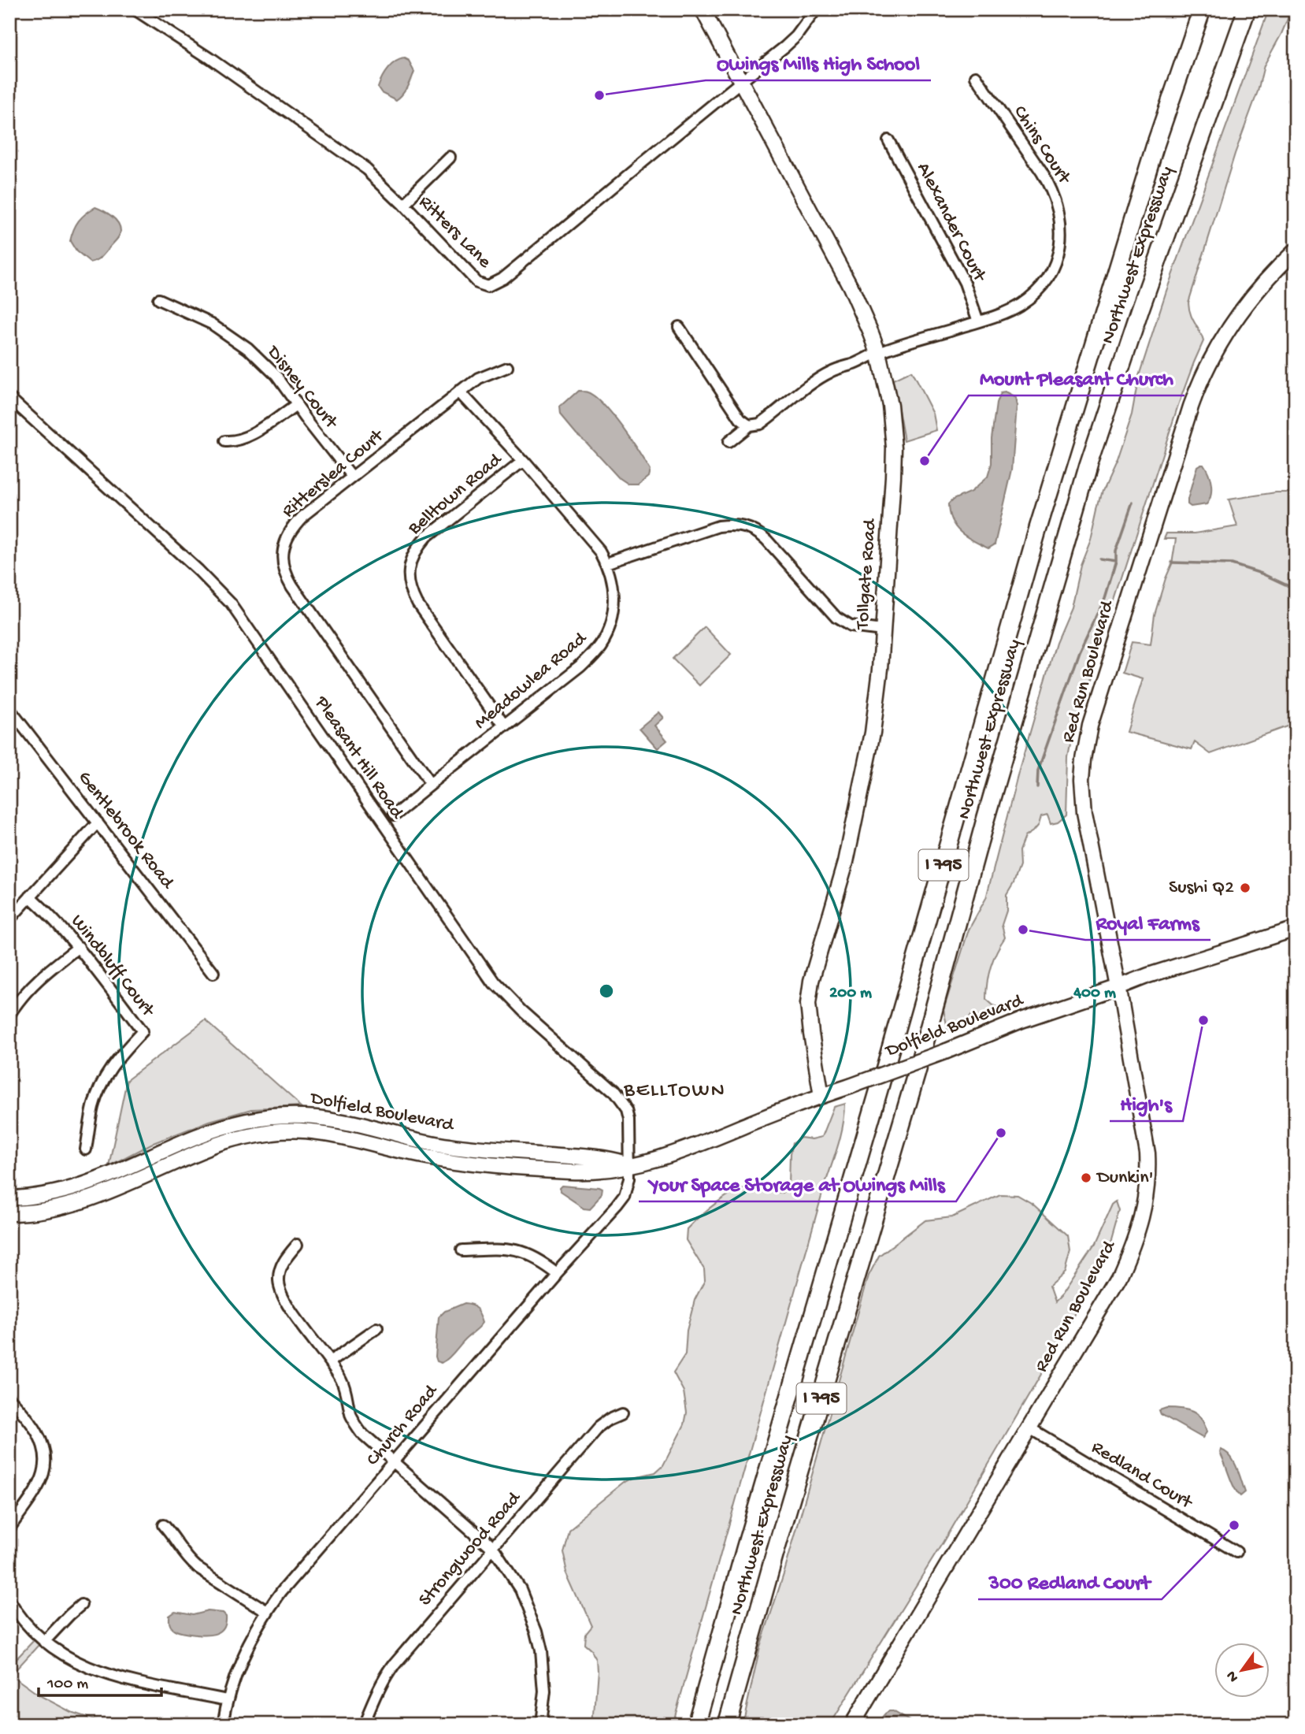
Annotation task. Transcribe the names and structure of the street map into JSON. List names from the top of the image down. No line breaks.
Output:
{"streets":{"highway":["Northwest Expressway","I 795"],"main road":["Tollgate Road","Red Run Boulevard","Dolfield Boulevard"],"street":["Chins Court","Alexander Court","Ritters Lane","Disney Court","Ritterslea Court","Belltown Road","Meadowlea Road","Pleasant Hill Road","Gentlebrook Road","Windbluff Court","Church Road","Redland Court","Strongwood Road"]},"crossings":[["Chins Court","Alexander Court"],["Chins Court","Tollgate Road"],["Ritters Lane","Tollgate Road"],["Disney Court","Ritterslea Court"],["Ritterslea Court","Meadowlea Road"],["Belltown Road","Meadowlea Road"],["Tollgate Road","Dolfield Boulevard"],["Red Run Boulevard","Dolfield Boulevard"],["Red Run Boulevard","Redland Court"],["Pleasant Hill Road","Dolfield Boulevard"],["Pleasant Hill Road","Church Road"],["Dolfield Boulevard","Church Road"]],"districts":["BELLTOWN"],"places":["Owings Mills High School","Mount Pleasant Church","Sushi Q2","Royal Farms","High's","Your Space Storage at Owings Mills","Dunkin'","300 Redland Court"],"scale_bar":"100 m","north":"bottom left","rings":["200 m","400 m"]}
